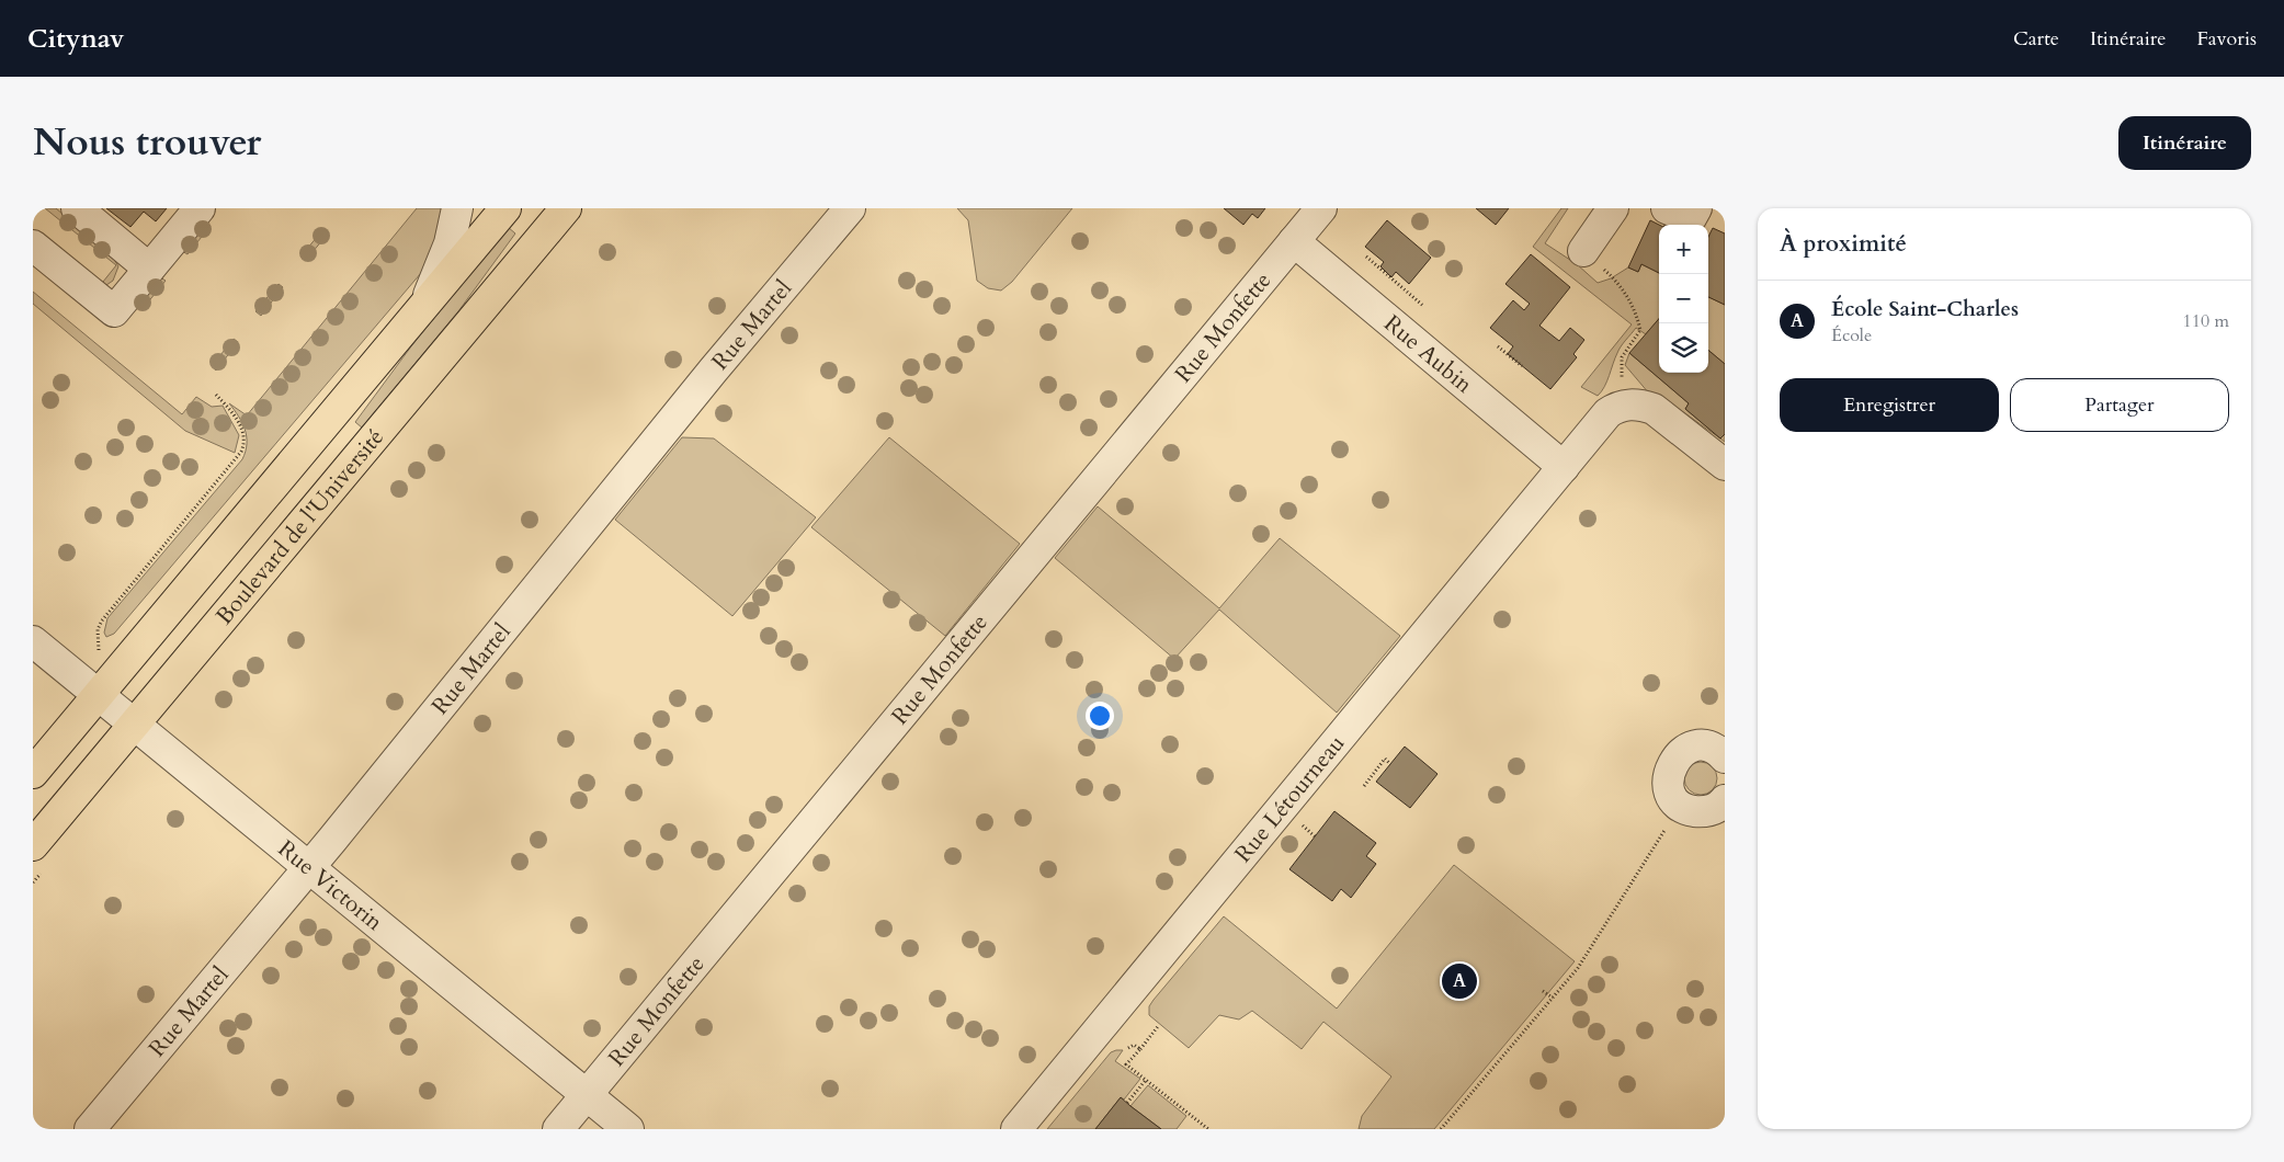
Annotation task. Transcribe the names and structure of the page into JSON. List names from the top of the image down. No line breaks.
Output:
{"streets":{"main road":["Boulevard de l'Université"],"street":["Rue Martel","Rue Monfette","Rue Aubin","Rue Létourneau","Rue Victorin"]},"crossings":[["Rue Martel","Rue Victorin"],["Rue Monfette","Rue Aubin"],["Rue Monfette","Rue Victorin"],["Rue Aubin","Rue Létourneau"],["Boulevard de l'Université","Rue Victorin"]],"page":{"header":"Citynav","nav":["Carte","Itinéraire","Favoris"],"title":"Nous trouver","buttons":["Itinéraire",["Enregistrer","Partager"]],"heading":"À proximité","map_buttons":["+","−"],"list":[{"mark":"A","name":"École Saint-Charles","note":"École","value":"110 m"}],"pins":"A"}}
